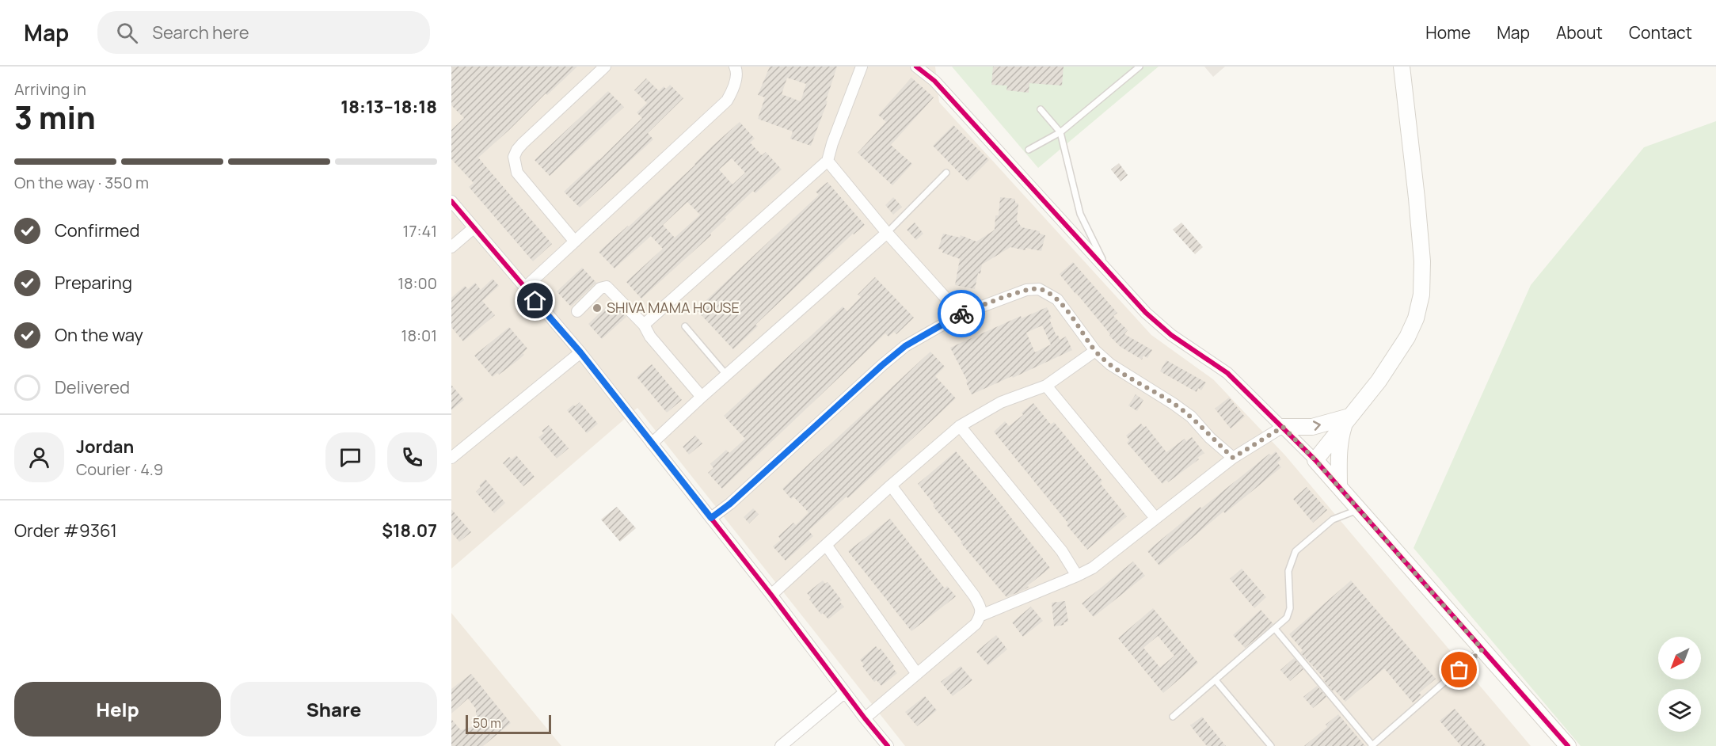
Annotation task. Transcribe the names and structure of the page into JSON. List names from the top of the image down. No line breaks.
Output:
{"places":["SHIVA MAMA HOUSE"],"scale_bar":"50 m","north":"bottom left","page":{"header":"Map","search":"Search here","nav":["Home","Map","About","Contact"],"heading":["3 min","Arriving in","18:13–18:18"],"panel":["Jordan","Courier · 4.9","Order #9361","$18.07"],"bar":"On the way · 350 m","list":[["Confirmed","17:41"],["Preparing","18:00"],["On the way","18:01"],"Delivered"],"buttons":["Help","Share"],"scale":"50 m"}}
